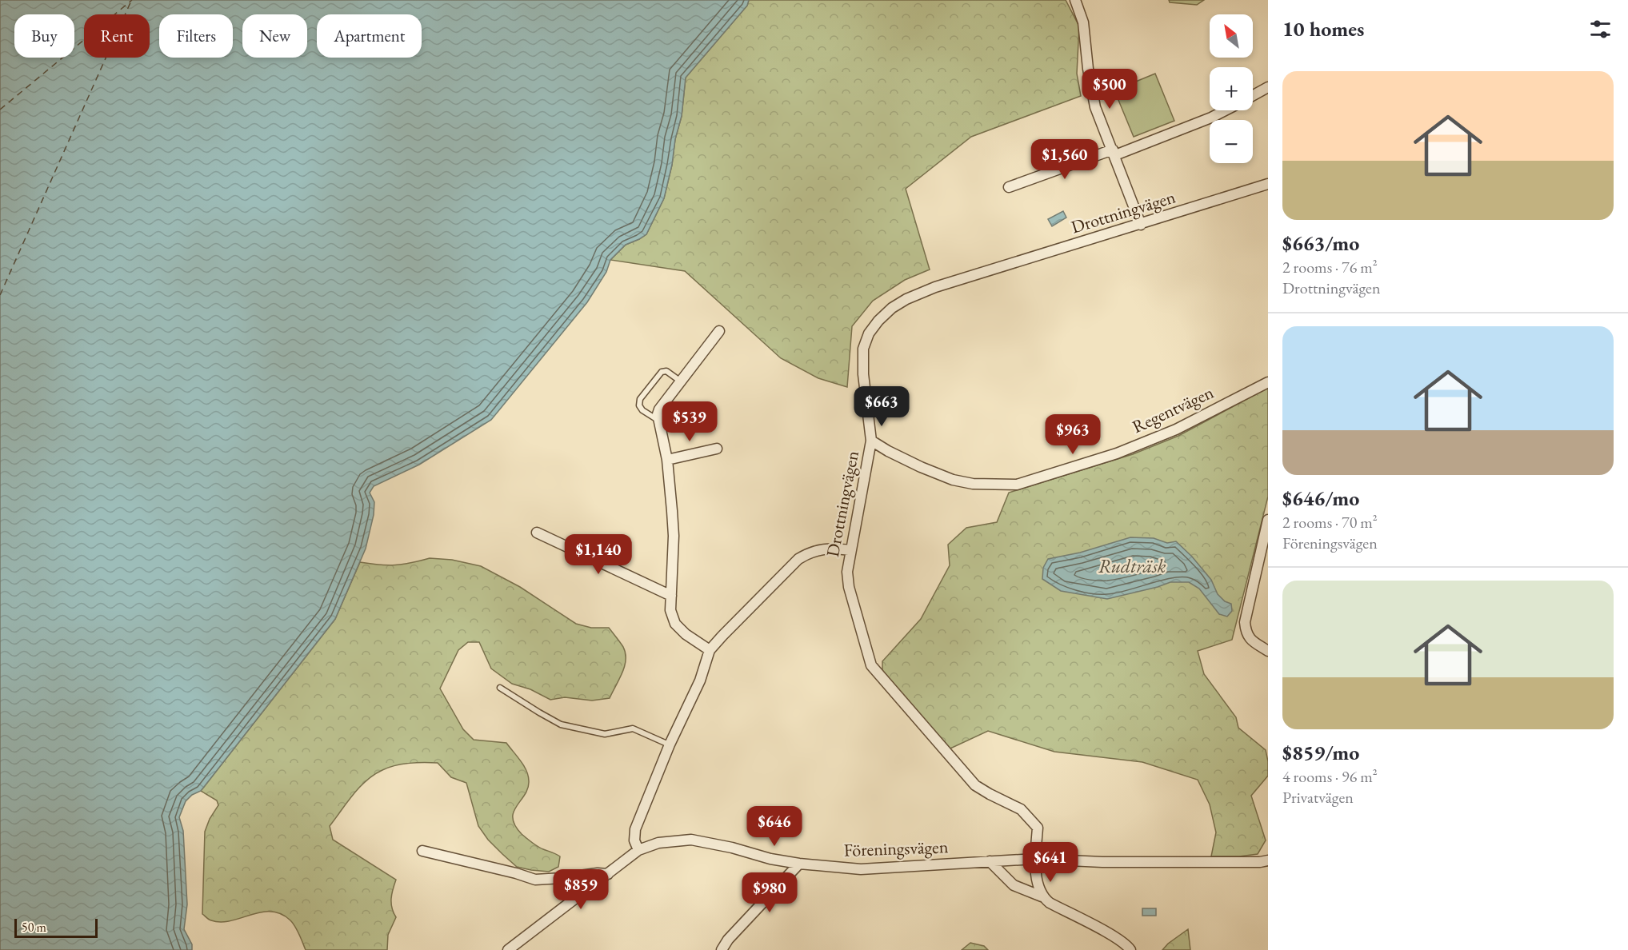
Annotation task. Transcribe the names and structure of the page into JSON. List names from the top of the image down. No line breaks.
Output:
{"streets":{"street":["Drottningvägen","Regentvägen","Föreningsvägen"]},"crossings":[["Drottningvägen","Regentvägen"],["Drottningvägen","Föreningsvägen"]],"water":["Rudträsk"],"scale_bar":"50 m","north":"top left","page":{"heading":"10 homes","map_buttons":["+","−"],"chip":["Buy","Rent","Filters","New","Apartment"],"list":[{"name":"$663/mo","note":"2 rooms · 76 m² · Drottningvägen"},{"name":"$646/mo","note":"2 rooms · 70 m² · Föreningsvägen"},{"name":"$859/mo","note":"4 rooms · 96 m² · Privatvägen"}],"price":["$500","$1,560","$663","$539","$963","$1,140","$646","$641","$859","$980"],"scale":"50 m"}}
